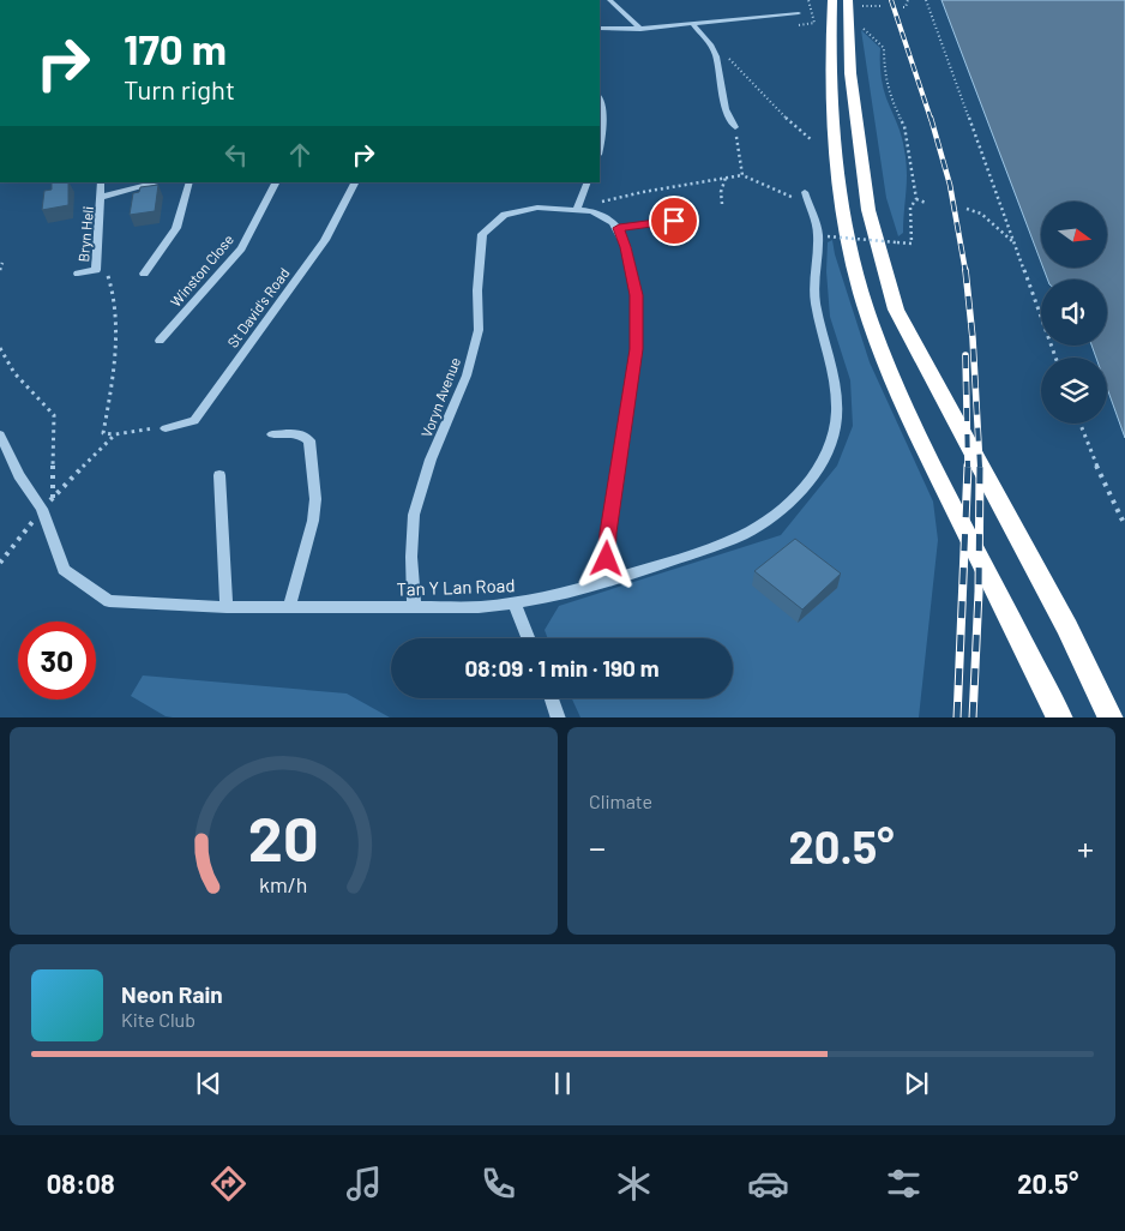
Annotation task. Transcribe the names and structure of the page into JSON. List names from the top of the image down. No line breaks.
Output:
{"streets":{"street":["Bryn Heli","Winston Close","St David's Road","Voryn Avenue","Tan Y Lan Road"]},"crossings":[["Voryn Avenue","Tan Y Lan Road"]],"north":"right","page":{"turn":["170 m","Turn right"],"limit":"30","trip":"08:09 · 1 min · 190 m","tile":"Climate","heat":["−","20.5°","+"],"song":["Neon Rain","Kite Club"],"tabs":["08:08","20.5°"],"gauge":["20","km/h"]}}
